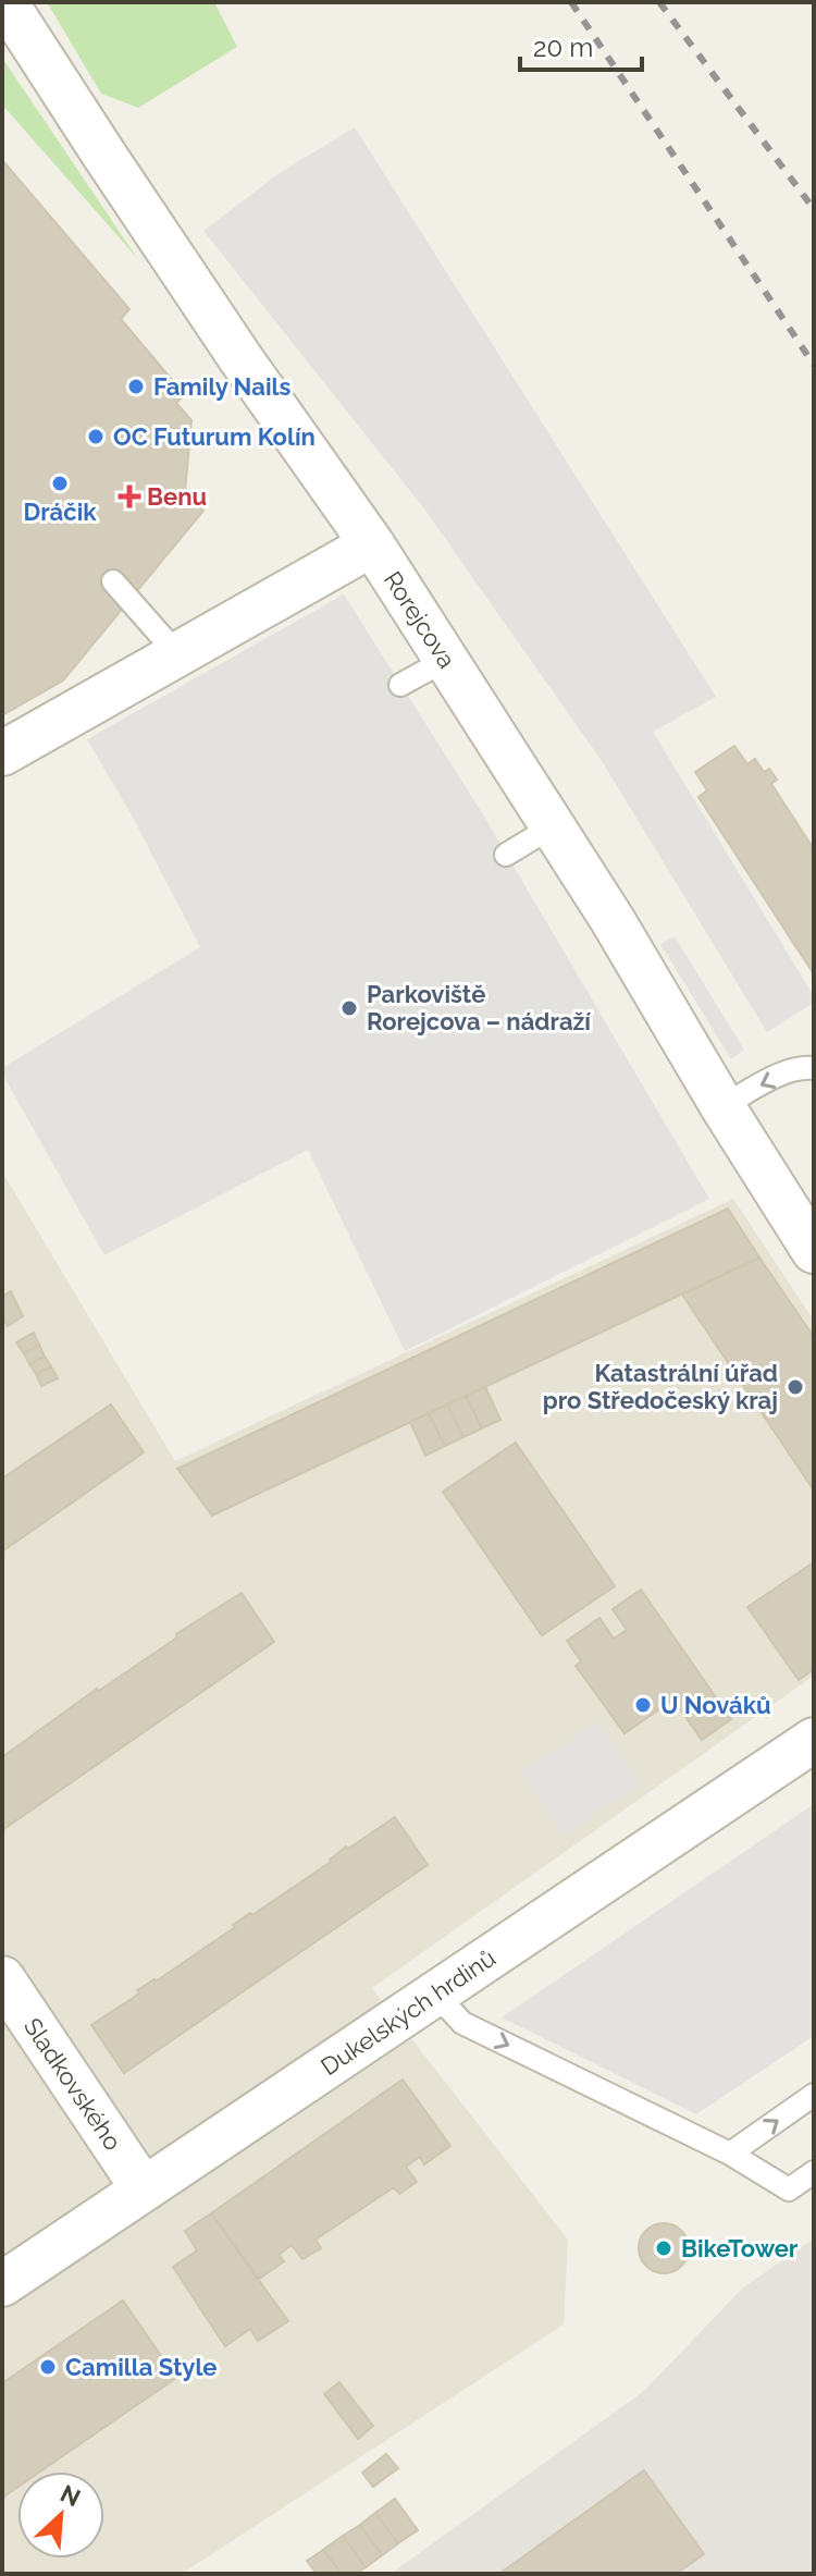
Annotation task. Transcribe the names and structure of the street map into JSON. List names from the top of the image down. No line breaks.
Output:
{"streets":{"street":["Rorejcova","Dukelských hrdinů","Sladkovského"]},"crossings":[["Dukelských hrdinů","Sladkovského"]],"places":{"other":["Family Nails","OC Futurum Kolín","Dráčik","Parkoviště Rorejcova – nádraží","Katastrální úřad pro Středočeský kraj","U Nováků","BikeTower","Camilla Style"],"health":["Benu"]},"scale_bar":"20 m","north":"top right"}
